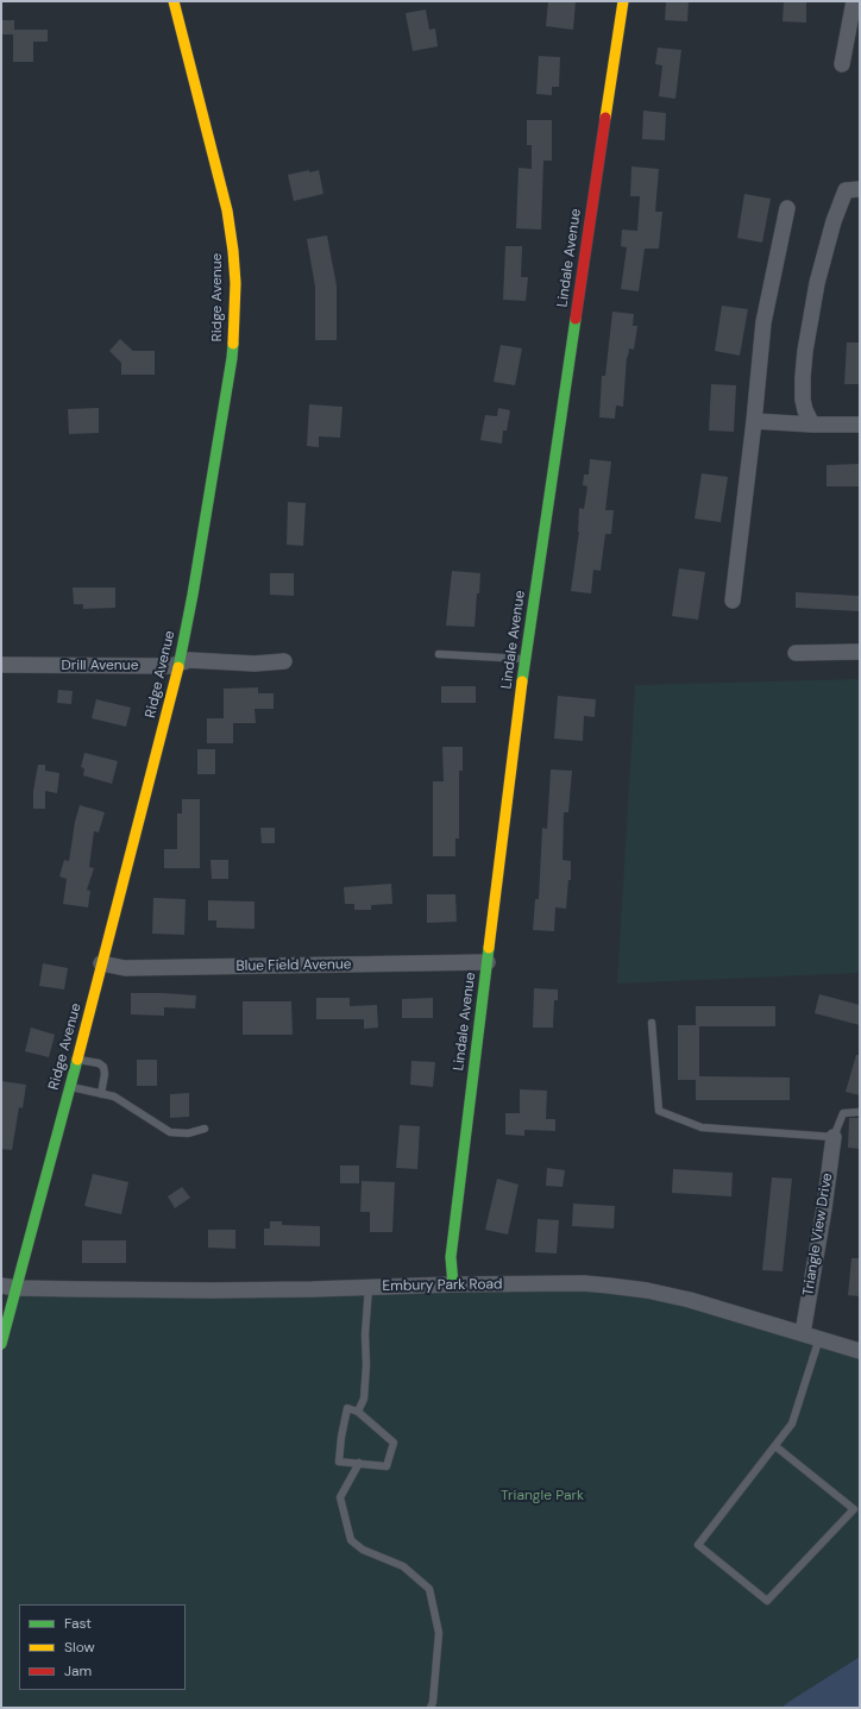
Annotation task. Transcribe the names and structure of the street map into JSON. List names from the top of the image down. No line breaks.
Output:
{"streets":{"street":["Lindale Avenue","Ridge Avenue","Drill Avenue","Blue Field Avenue","Triangle View Drive","Embury Park Road"]},"crossings":[["Lindale Avenue","Blue Field Avenue"],["Lindale Avenue","Embury Park Road"],["Ridge Avenue","Drill Avenue"],["Ridge Avenue","Blue Field Avenue"],["Ridge Avenue","Embury Park Road"],["Triangle View Drive","Embury Park Road"]],"parks":["Triangle Park"],"legend":["Fast","Slow","Jam"]}
